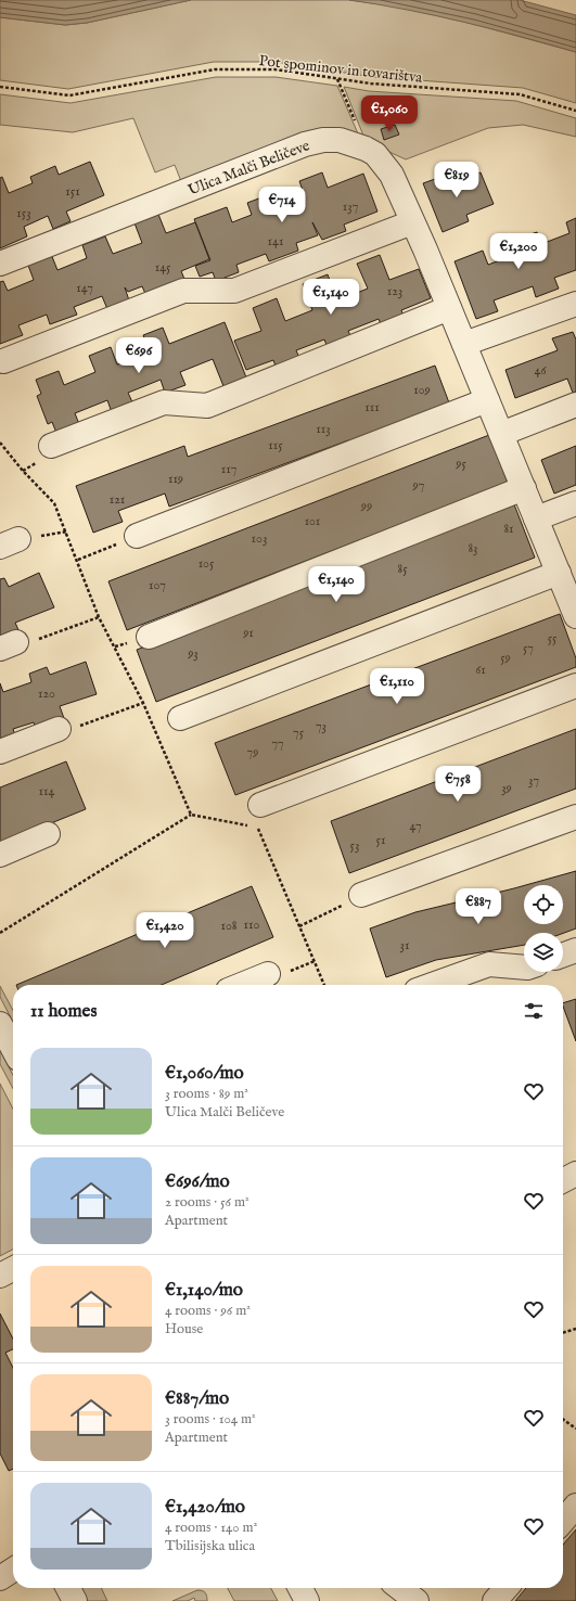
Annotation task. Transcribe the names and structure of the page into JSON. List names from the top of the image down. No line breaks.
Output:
{"streets":{"street":["Ulica Malči Beličeve"],"path":["Pot spominov in tovarištva"]},"house_numbers":["151","137","153","141","145","147","123","46","109","111","113","115","95","117","119","97","121","99","101","81","103","83","105","85","107","91","55","57","93","59","61","120","73","75","77","79","37","39","114","47","51","53","110","108","31"],"page":{"price":["€1,060","€819","€714","€1,200","€1,140","€696","€1,140","€1,110","€758","€887","€1,420"],"heading":"11 homes","list":[{"name":"€1,060/mo","note":"3 rooms · 89 m² · Ulica Malči Beličeve"},{"name":"€696/mo","note":"2 rooms · 56 m² · Apartment"},{"name":"€1,140/mo","note":"4 rooms · 96 m² · House"},{"name":"€887/mo","note":"3 rooms · 104 m² · Apartment"},{"name":"€1,420/mo","note":"4 rooms · 140 m² · Tbilisijska ulica"}]}}
